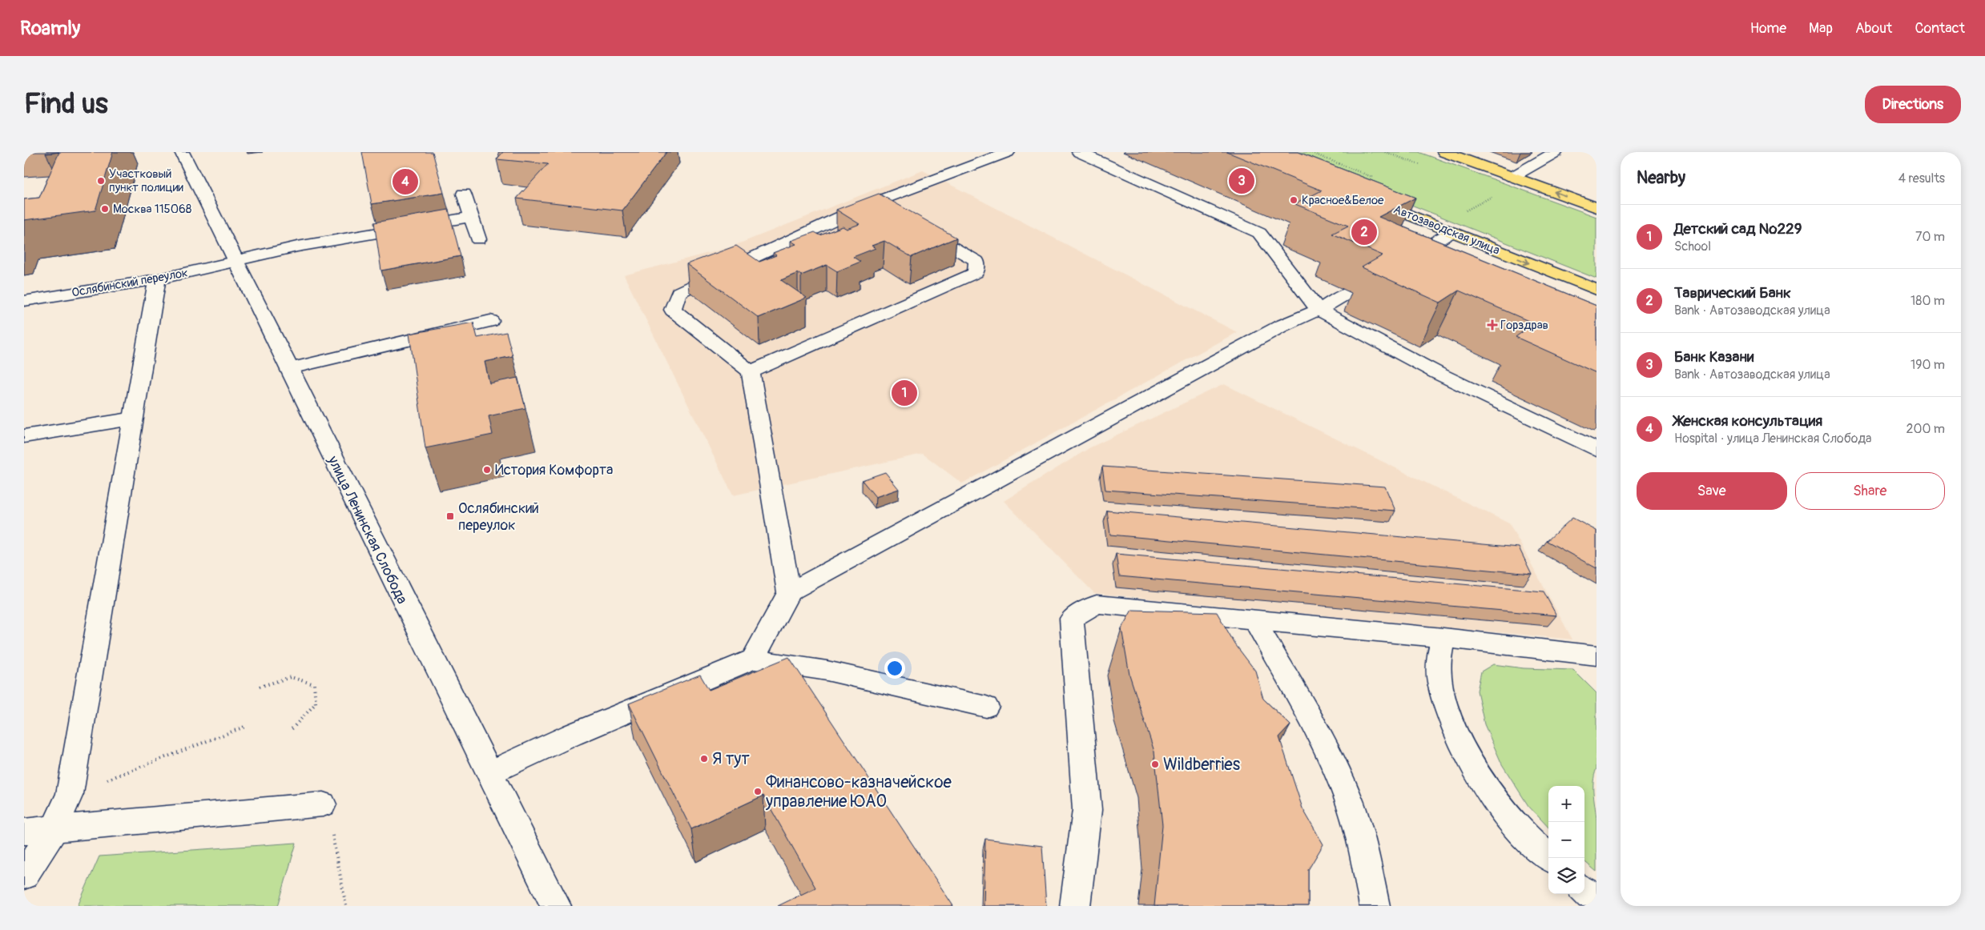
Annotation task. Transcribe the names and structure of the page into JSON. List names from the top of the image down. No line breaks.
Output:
{"streets":{"main road":["Автозаводская улица"],"street":["Ослябинский переулок","улица Ленинская Слобода"]},"crossings":[["Ослябинский переулок","улица Ленинская Слобода"]],"places":{"other":["Участковый пункт полиции","Красное&Белое","Москва 115068","История Комфорта","Я тут","Wildberries","Финансово-казначейское управление ЮАО"],"health":["Горздрав"],"transit":["Ослябинский переулок"]},"page":{"header":"Roamly","nav":["Home","Map","About","Contact"],"buttons":["Directions",["Save","Share"]],"title":"Find us","heading":["Nearby","4 results"],"pins":["3","4","2","1"],"list":[{"mark":"1","name":"Детский сад №229","note":"School","value":"70 m"},{"mark":"2","name":"Таврический Банк","note":"Bank · Автозаводская улица","value":"180 m"},{"mark":"3","name":"Банк Казани","note":"Bank · Автозаводская улица","value":"190 m"},{"mark":"4","name":"Женская консультация","note":"Hospital · улица Ленинская Слобода","value":"200 m"}],"map_buttons":["+","−"]}}
